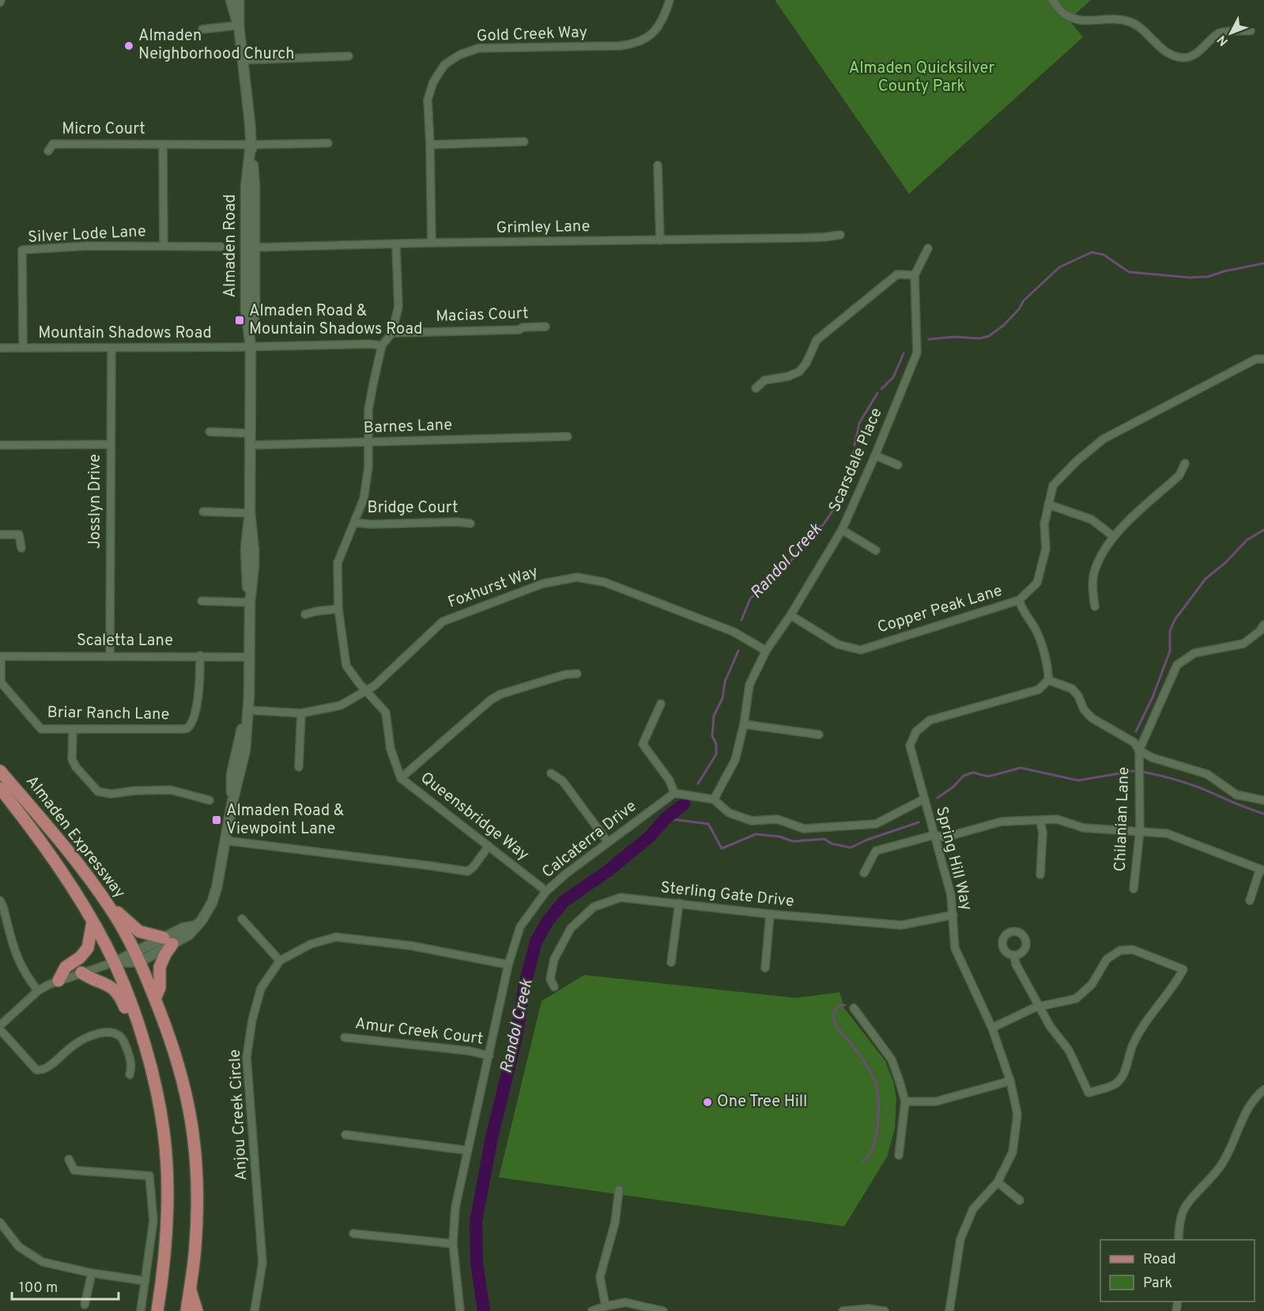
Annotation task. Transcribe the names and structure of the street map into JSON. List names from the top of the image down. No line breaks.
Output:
{"streets":{"main road":["Almaden Expressway"],"street":["Gold Creek Way","Micro Court","Grimley Lane","Silver Lode Lane","Almaden Road","Macias Court","Mountain Shadows Road","Barnes Lane","Scarsdale Place","Josslyn Drive","Bridge Court","Foxhurst Way","Copper Peak Lane","Scaletta Lane","Briar Ranch Lane","Queensbridge Way","Chilanian Lane","Calcaterra Drive","Spring Hill Way","Sterling Gate Drive","Amur Creek Court","Anjou Creek Circle"]},"crossings":[["Gold Creek Way","Grimley Lane"],["Grimley Lane","Almaden Road"],["Grimley Lane","Queensbridge Way"],["Silver Lode Lane","Mountain Shadows Road"],["Almaden Road","Mountain Shadows Road"],["Almaden Road","Barnes Lane"],["Almaden Road","Foxhurst Way"],["Almaden Road","Scaletta Lane"],["Almaden Road","Almaden Expressway"],["Macias Court","Queensbridge Way"],["Mountain Shadows Road","Josslyn Drive"],["Mountain Shadows Road","Queensbridge Way"],["Barnes Lane","Queensbridge Way"],["Scarsdale Place","Foxhurst Way"],["Scarsdale Place","Copper Peak Lane"],["Josslyn Drive","Scaletta Lane"],["Bridge Court","Queensbridge Way"],["Foxhurst Way","Queensbridge Way"],["Scaletta Lane","Briar Ranch Lane"],["Queensbridge Way","Calcaterra Drive"],["Calcaterra Drive","Amur Creek Court"],["Calcaterra Drive","Anjou Creek Circle"],["Spring Hill Way","Sterling Gate Drive"]],"water":["Randol Creek"],"parks":["Almaden Quicksilver County Park"],"places":{"other":["Almaden Neighborhood Church","One Tree Hill"],"transit":["Almaden Road & Mountain Shadows Road","Almaden Road & Viewpoint Lane"]},"legend":["Road","Park"],"scale_bar":"100 m","north":"bottom left"}
